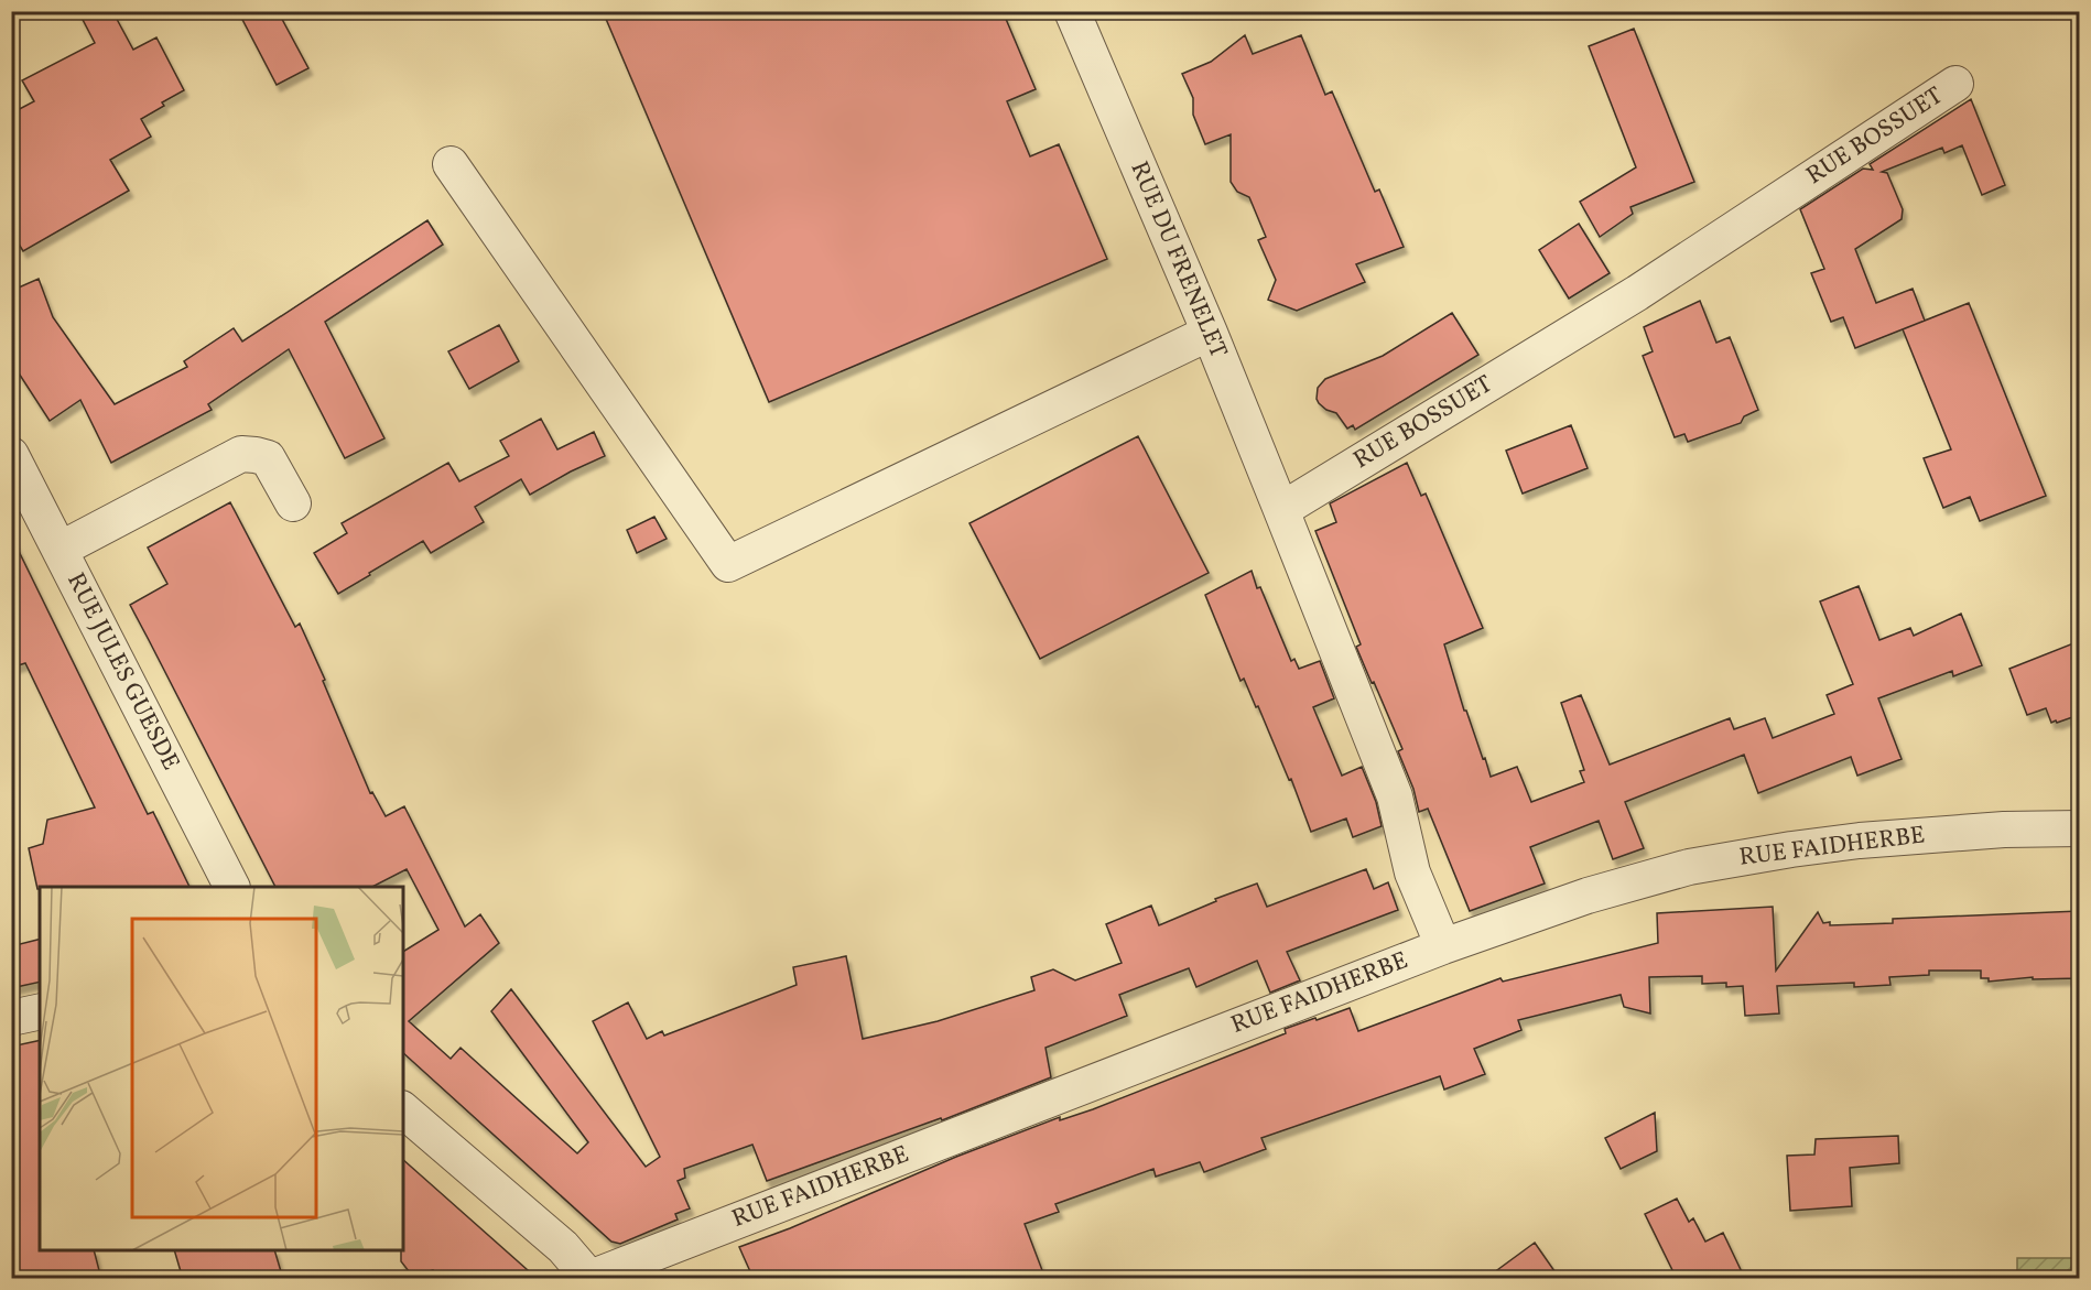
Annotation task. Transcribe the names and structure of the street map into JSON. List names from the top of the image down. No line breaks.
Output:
{"streets":{"street":["RUE BOSSUET","RUE DU FRENELET","RUE JULES GUESDE","RUE FAIDHERBE"]},"crossings":[["RUE BOSSUET","RUE DU FRENELET"]]}
